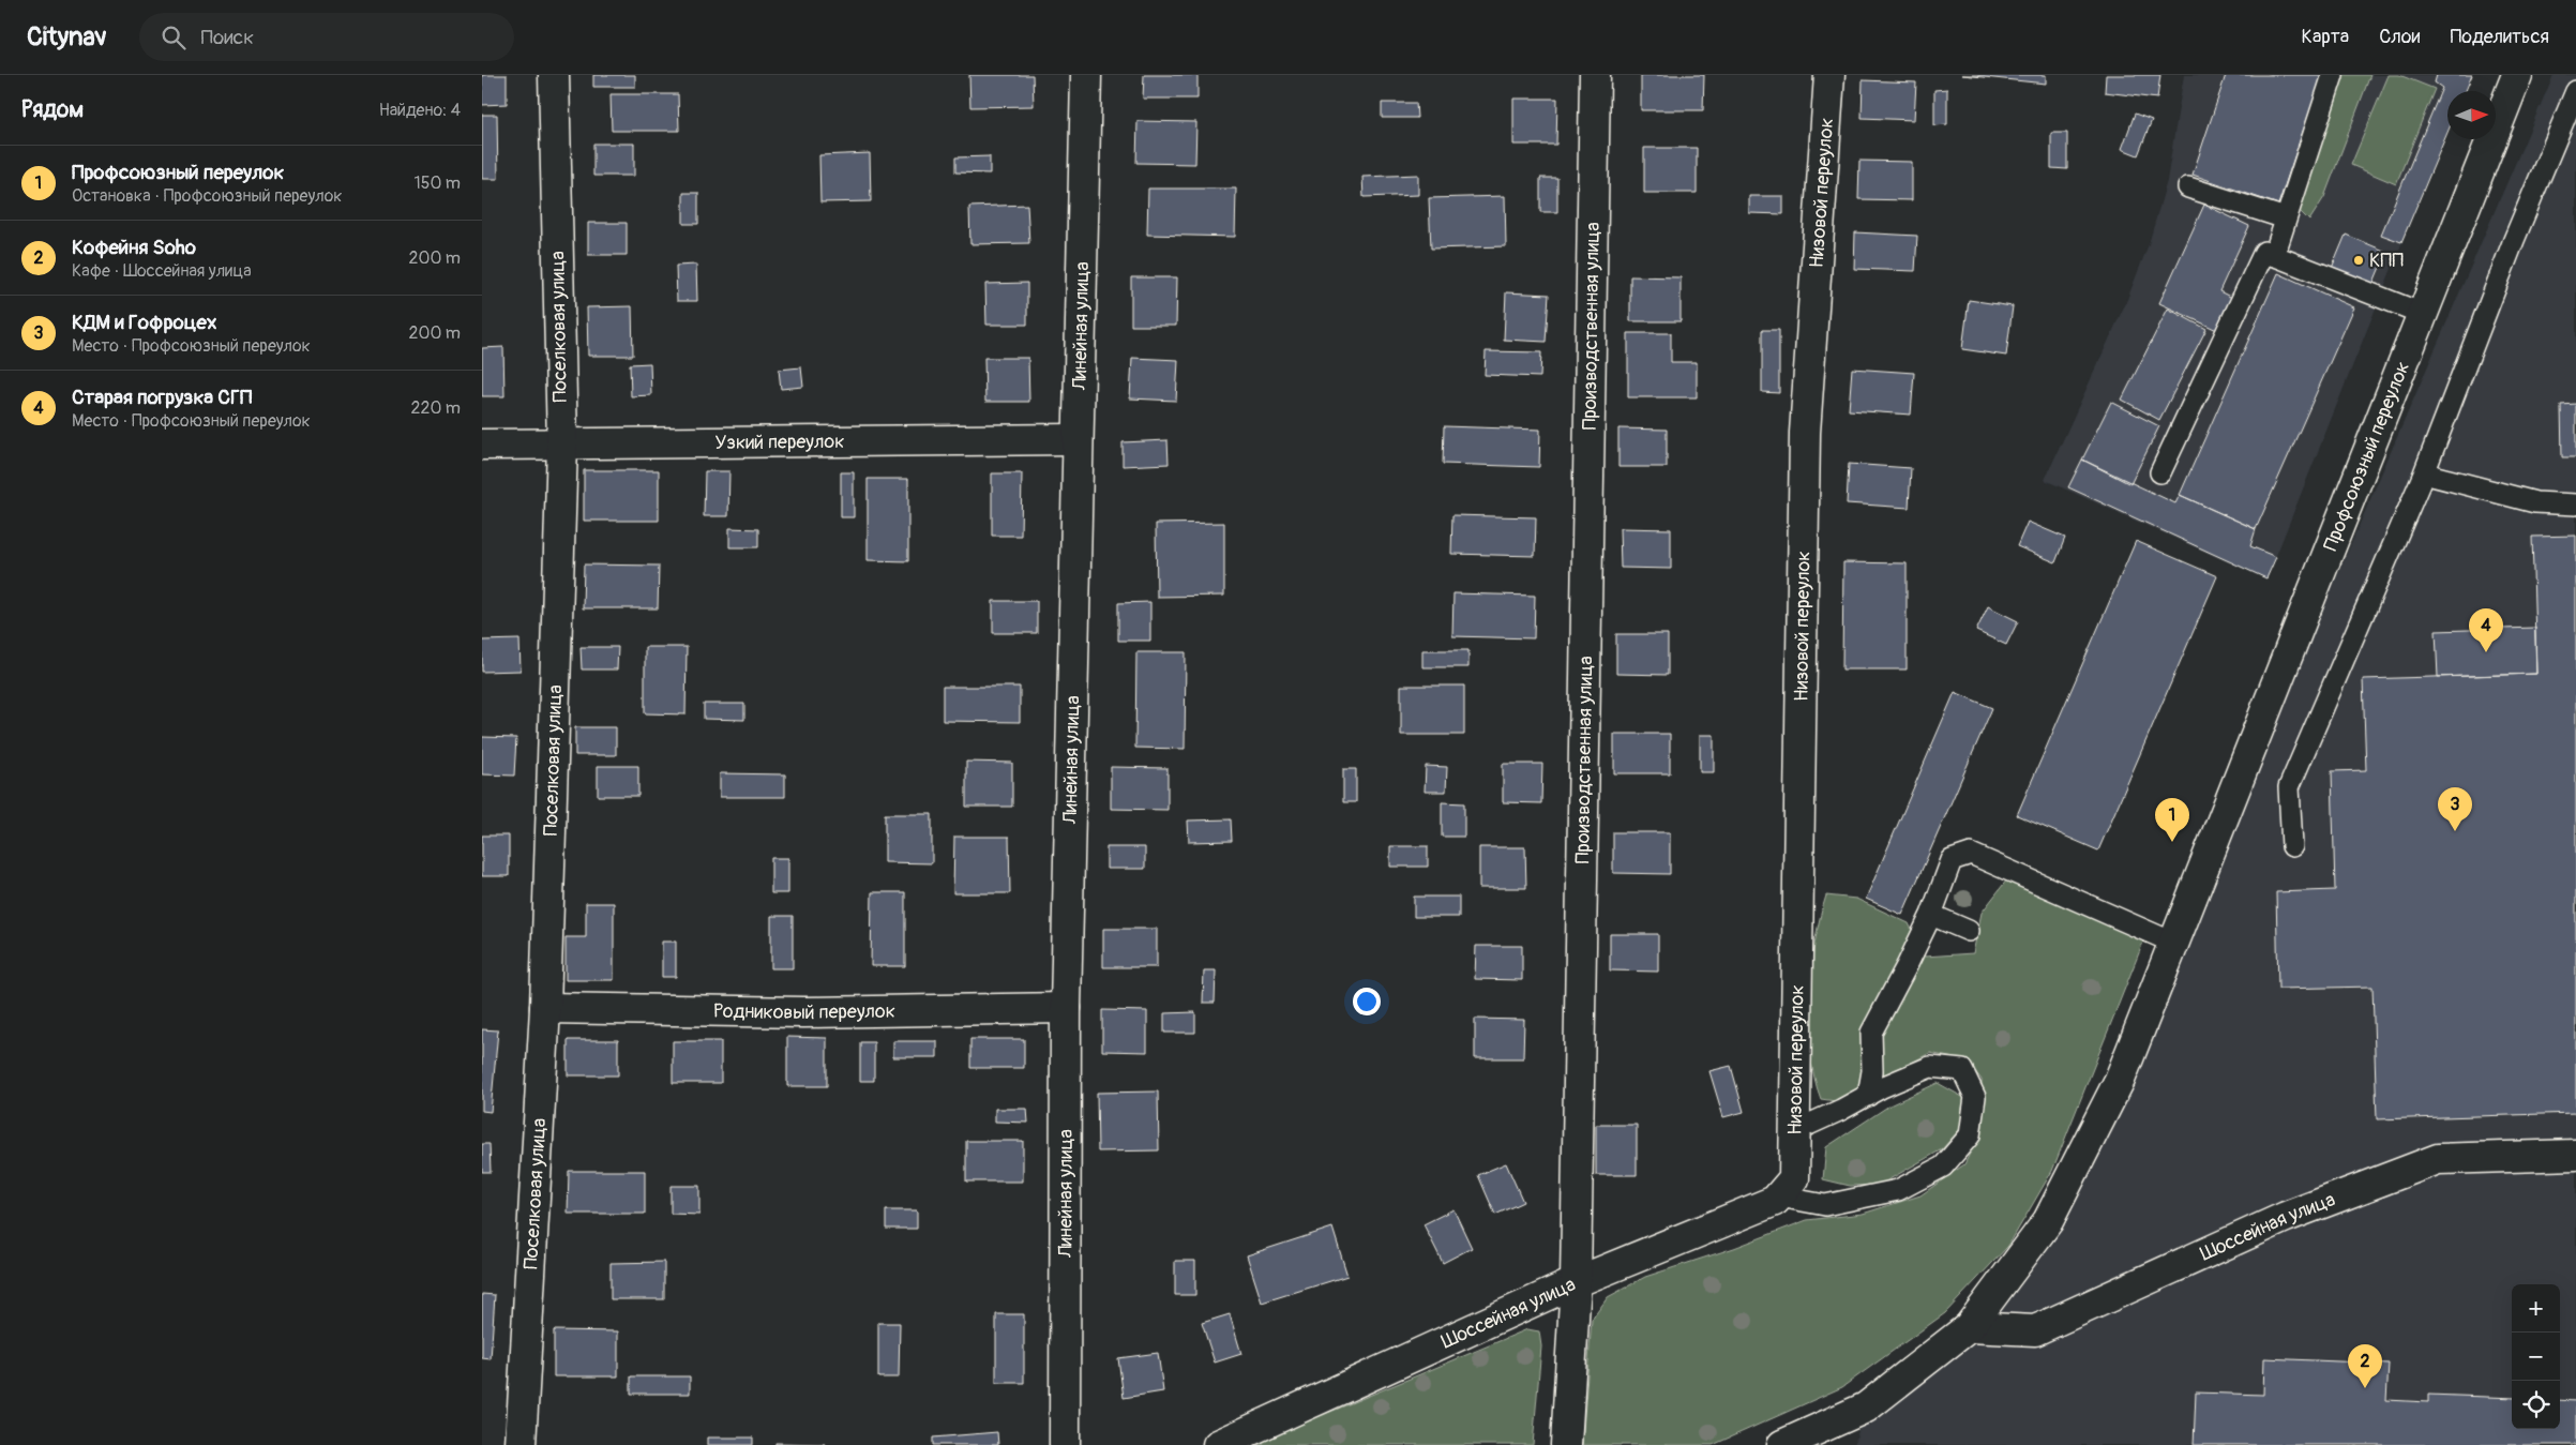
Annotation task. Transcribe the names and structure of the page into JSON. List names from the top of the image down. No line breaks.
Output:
{"streets":{"street":["Низовой переулок","Поселковая улица","Линейная улица","Производственная улица","Узкий переулок","Профсоюзный переулок","Родниковый переулок","Шоссейная улица"]},"crossings":[["Низовой переулок","Шоссейная улица"],["Поселковая улица","Узкий переулок"],["Поселковая улица","Родниковый переулок"],["Линейная улица","Узкий переулок"],["Линейная улица","Родниковый переулок"],["Производственная улица","Шоссейная улица"],["Профсоюзный переулок","Шоссейная улица"]],"places":["КПП"],"north":"right","page":{"header":"Citynav","search":"Поиск","nav":["Карта","Слои","Поделиться"],"heading":["Рядом","Найдено: 4"],"list":[{"mark":"1","name":"Профсоюзный переулок","note":"Остановка · Профсоюзный переулок","value":"150 m"},{"mark":"2","name":"Кофейня Soho","note":"Кафе · Шоссейная улица","value":"200 m"},{"mark":"3","name":"КДМ и Гофроцех","note":"Место · Профсоюзный переулок","value":"200 m"},{"mark":"4","name":"Старая погрузка СГП","note":"Место · Профсоюзный переулок","value":"220 m"}],"pins":["4","3","1","2"],"map_buttons":["+","−"]}}
